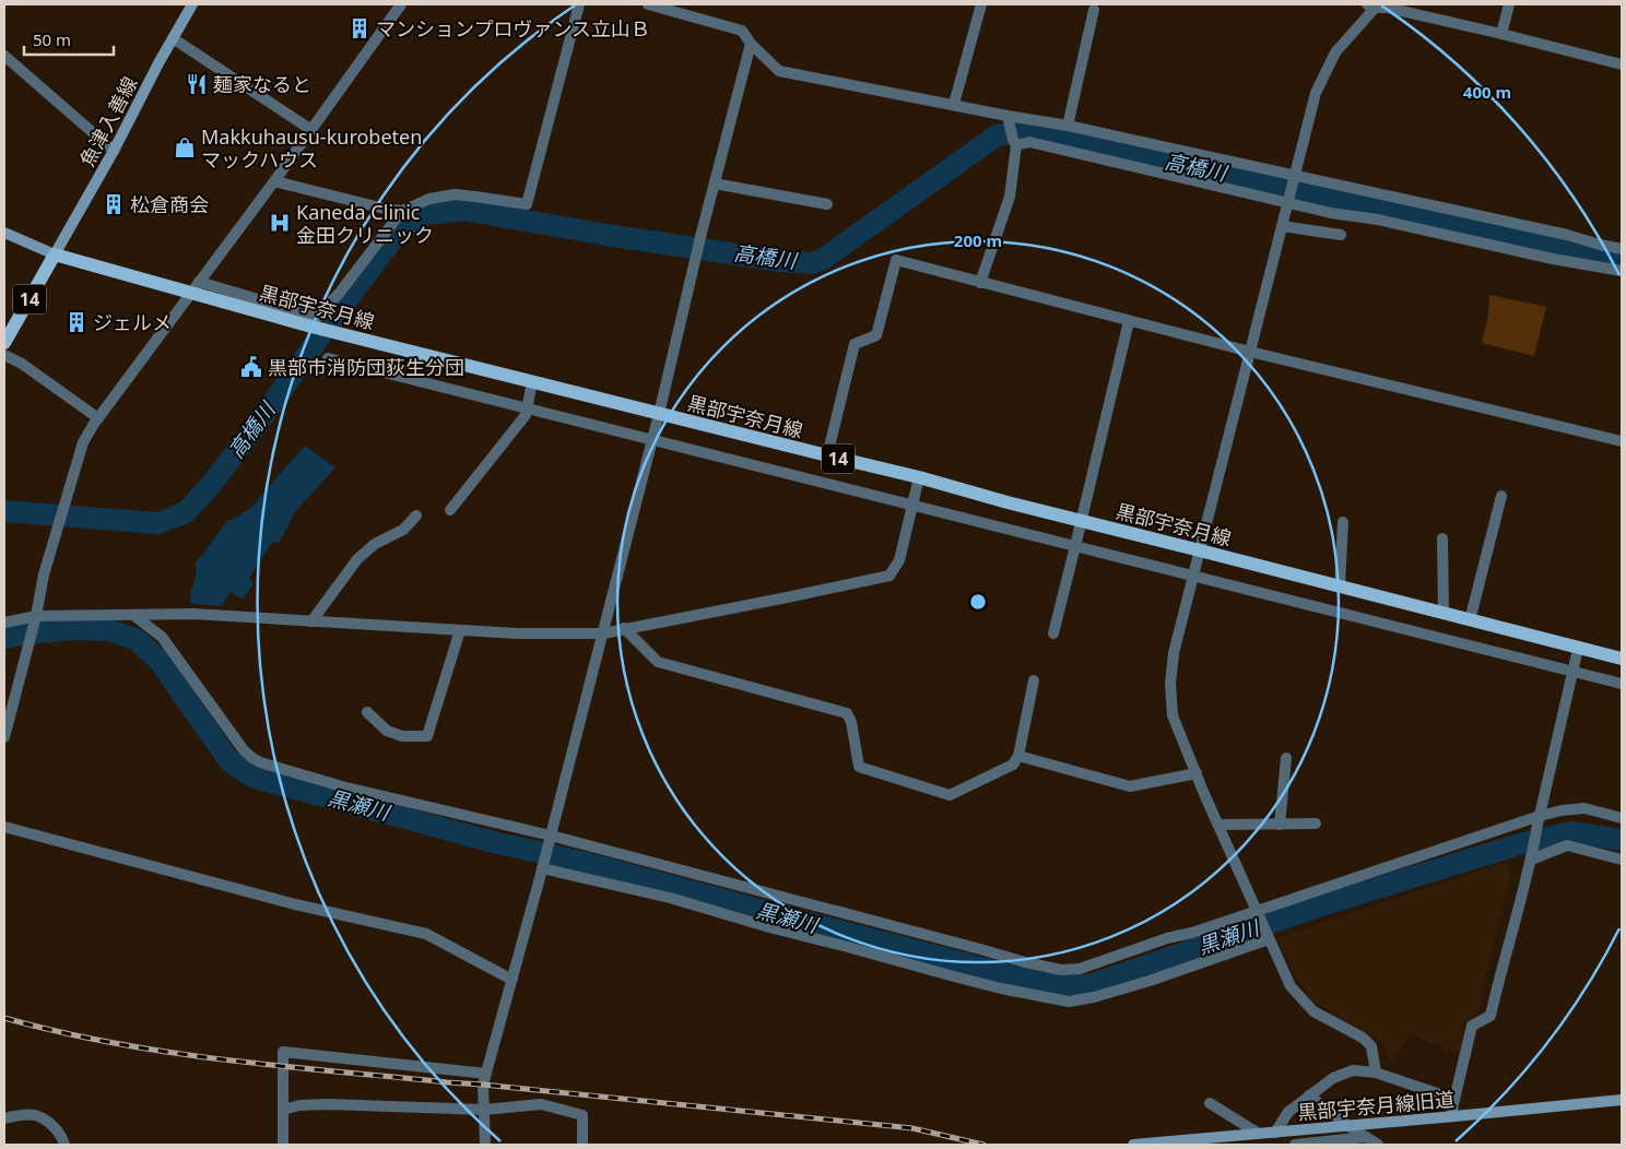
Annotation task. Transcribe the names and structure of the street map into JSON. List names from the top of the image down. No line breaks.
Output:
{"streets":{"main road":["14","黒部宇奈月線"],"street":["魚津入善線","黒部宇奈月線旧道"]},"crossings":[["魚津入善線","14"],["魚津入善線","黒部宇奈月線"],["14","黒部宇奈月線"]],"water":["高橋川","黒瀬川"],"places":{"building":["マンションプロヴァンス立山Ｂ","松倉商会","ジェルメ"],"restaurant":["麺家なると"],"shop":["Makkuhausu-kurobeten マックハウス"],"hospital":["Kaneda Clinic 金田クリニック"],"public building":["黒部市消防団荻生分団"]},"scale_bar":"50 m","rings":["400 m","200 m"]}
